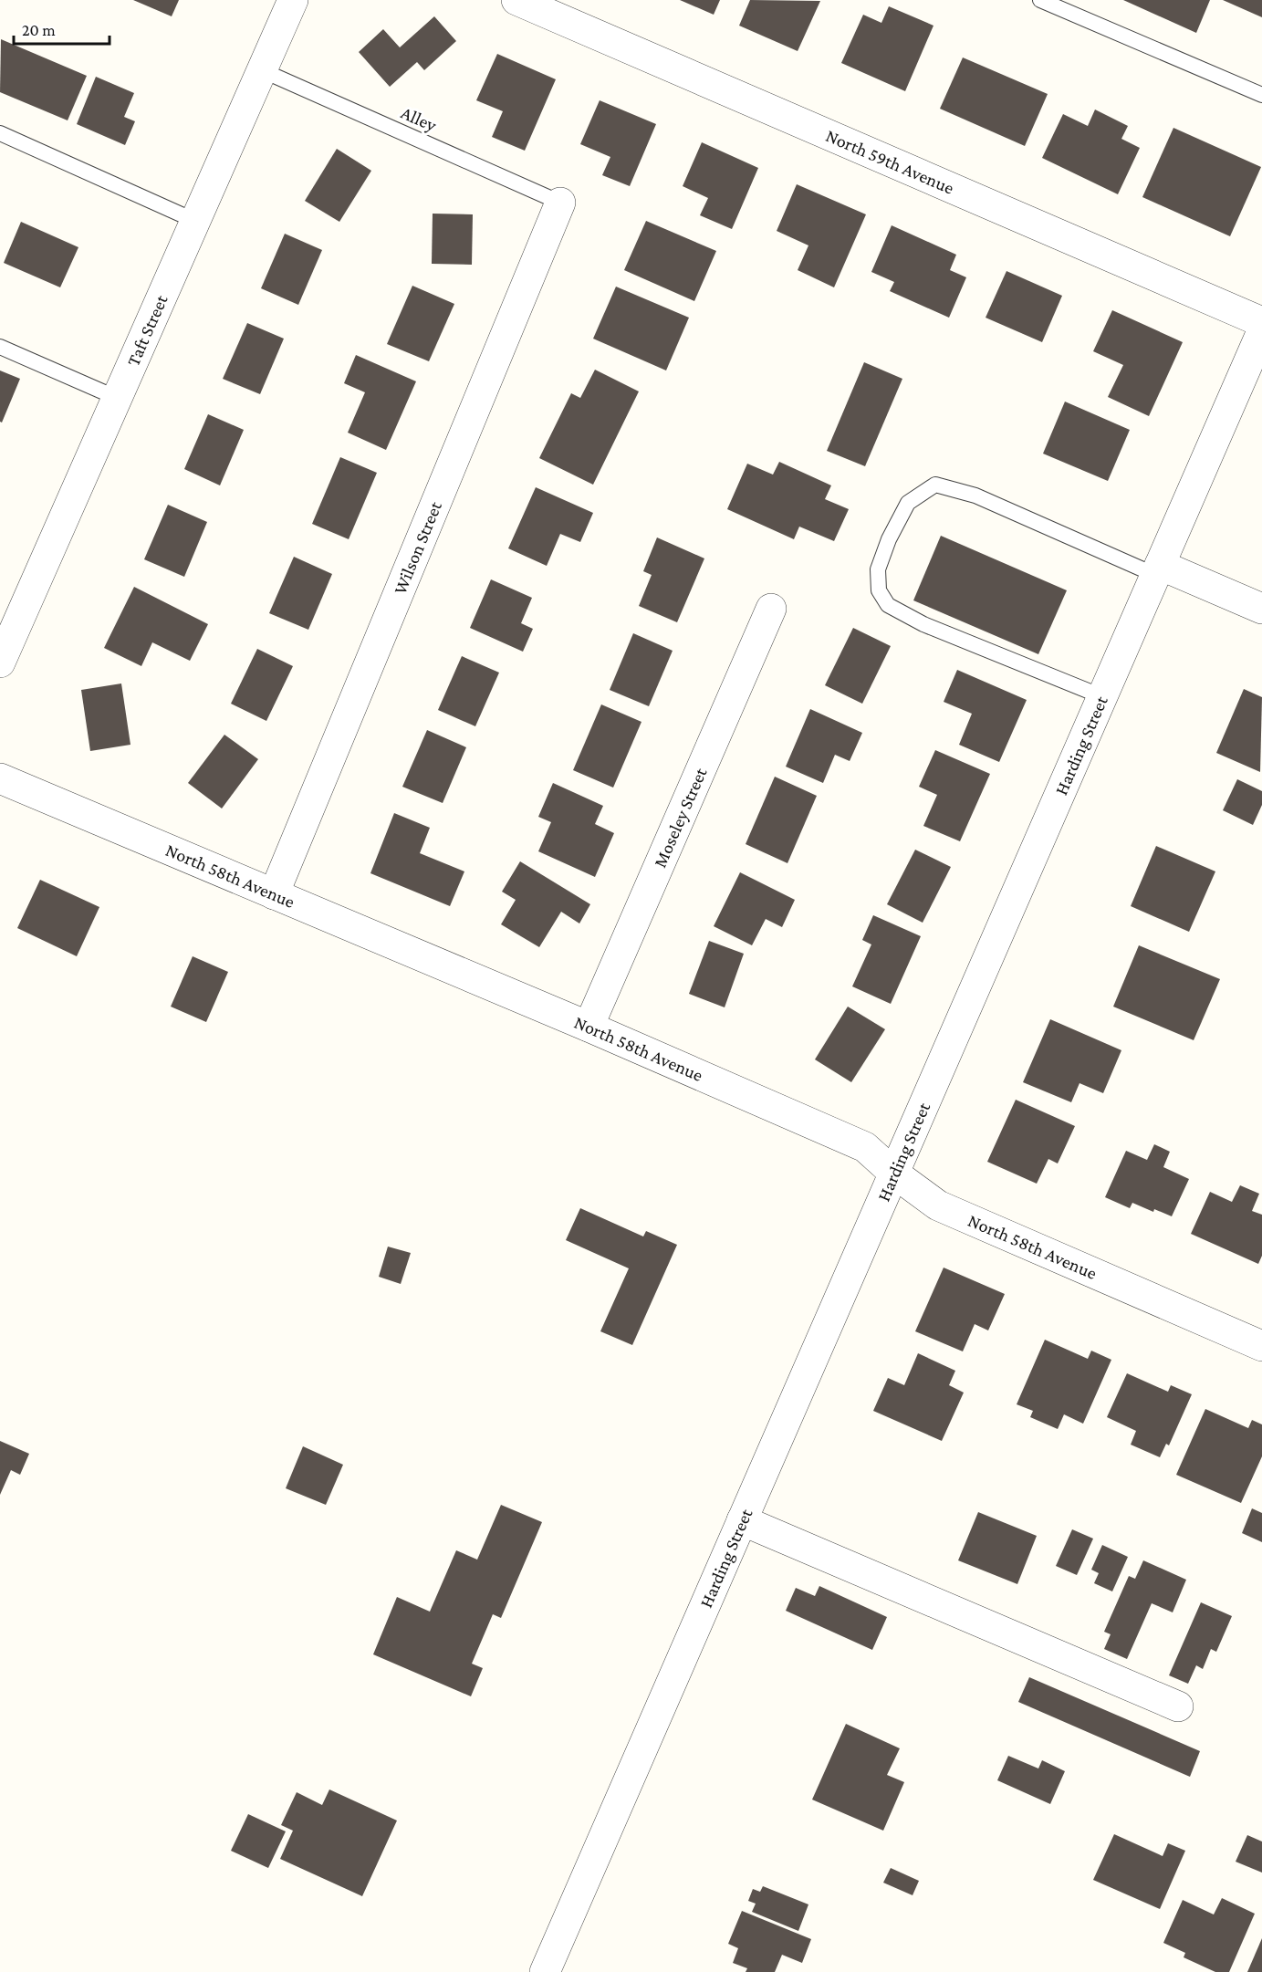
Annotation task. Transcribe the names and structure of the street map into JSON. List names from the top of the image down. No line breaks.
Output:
{"streets":{"street":["North 59th Avenue","Taft Street","Wilson Street","Harding Street","Moseley Street","North 58th Avenue"],"lane":["Alley"]},"crossings":[["Alley","Taft Street"],["Alley","Wilson Street"],["Wilson Street","North 58th Avenue"],["Harding Street","North 58th Avenue"],["Moseley Street","North 58th Avenue"]],"scale_bar":"20 m"}
